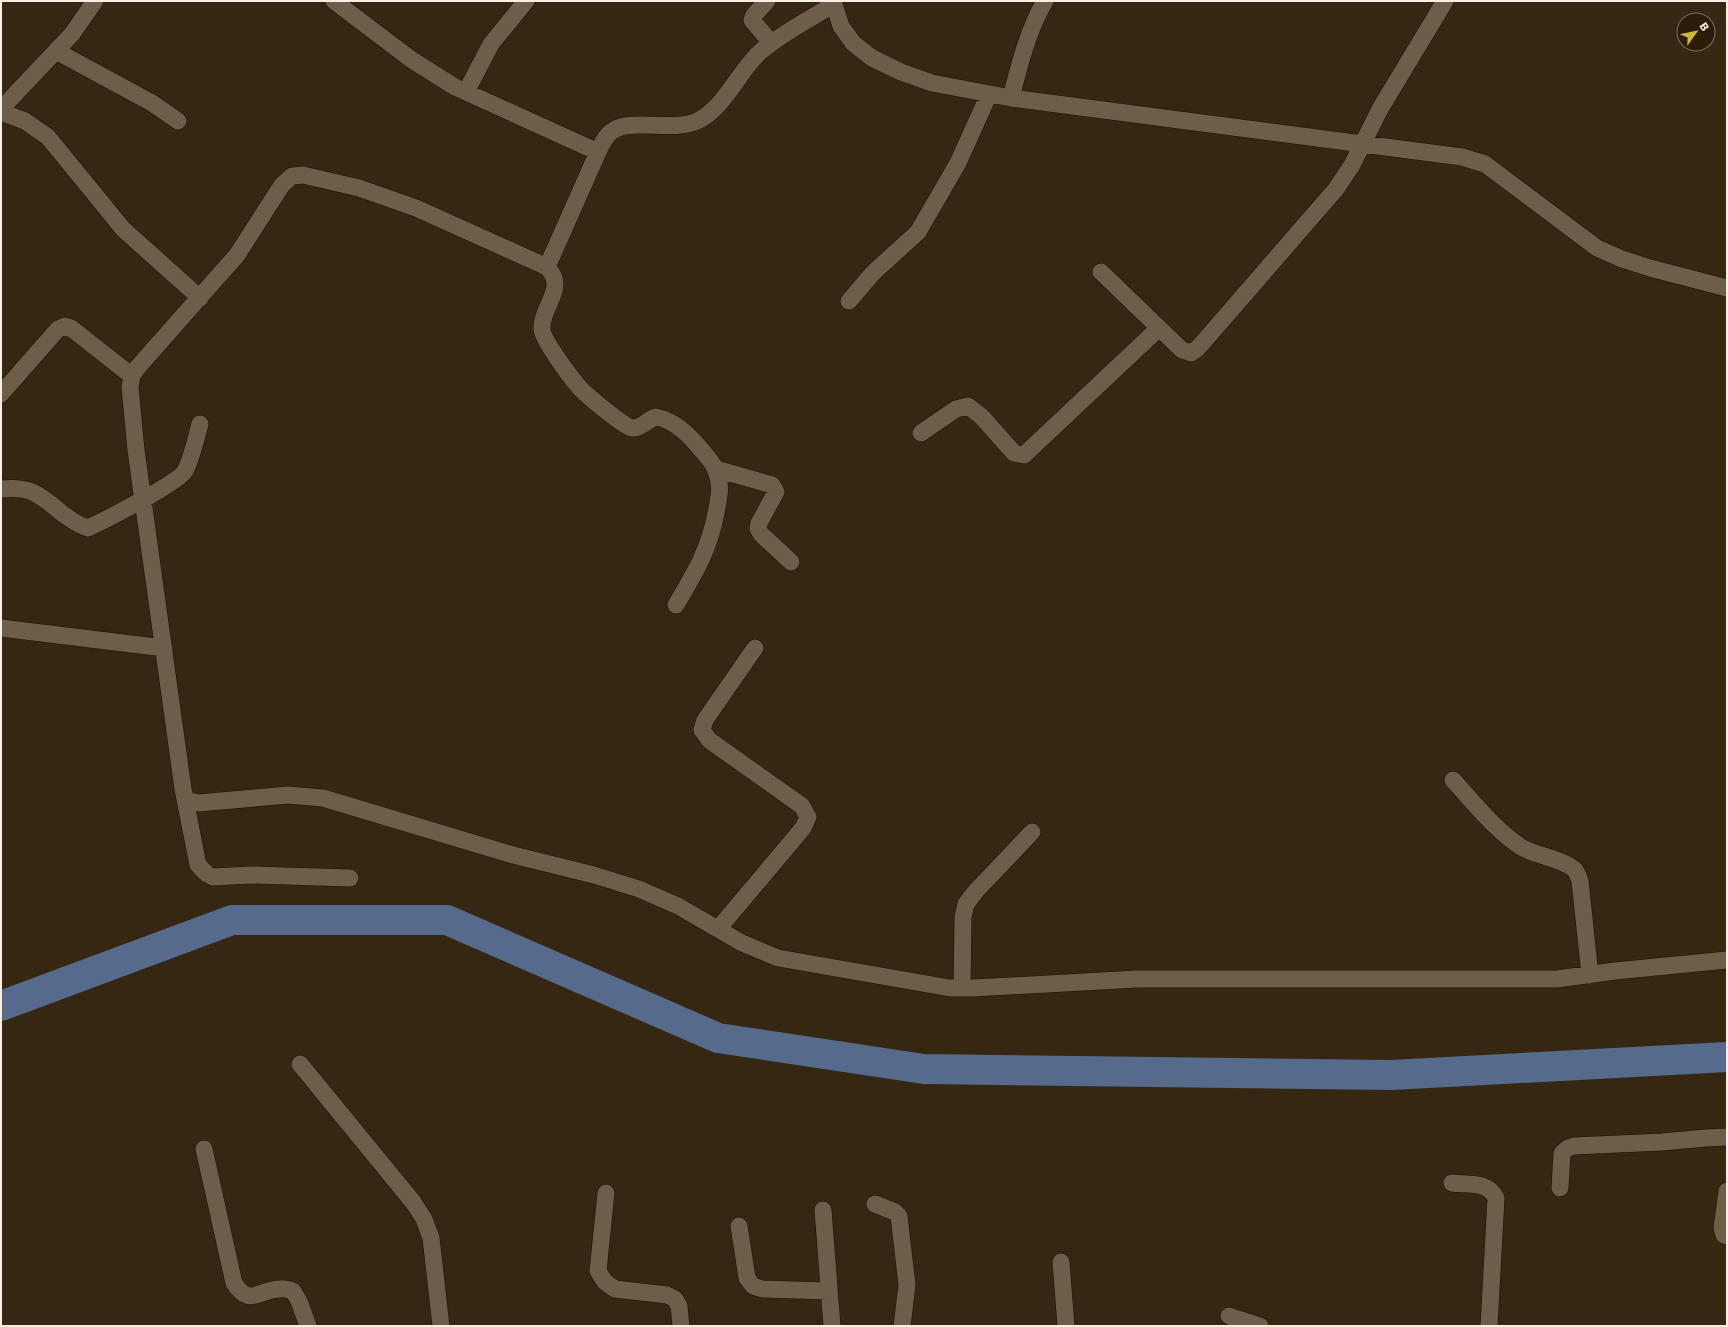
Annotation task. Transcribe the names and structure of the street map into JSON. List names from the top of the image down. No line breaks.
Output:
{"north":"top right"}
